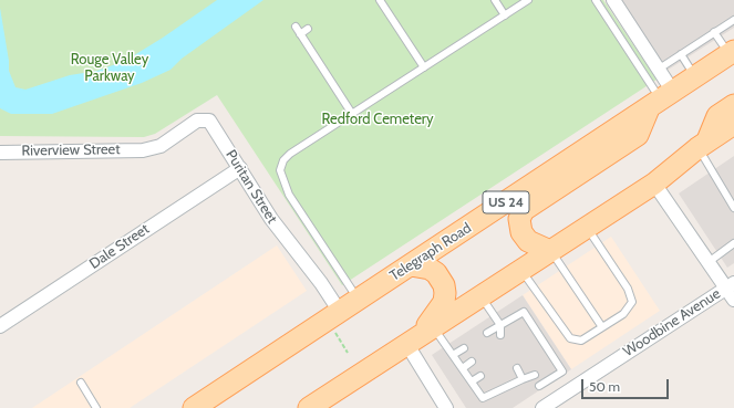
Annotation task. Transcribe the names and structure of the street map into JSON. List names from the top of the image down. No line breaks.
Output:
{"streets":{"main road":["US 24","Telegraph Road"],"street":["Riverview Street","Puritan Street","Dale Street","Woodbine Avenue"]},"crossings":[["Riverview Street","Puritan Street"],["Puritan Street","Dale Street"],["Puritan Street","Telegraph Road"]],"parks":["Rouge Valley Parkway","Redford Cemetery"],"scale_bar":"50 m"}
